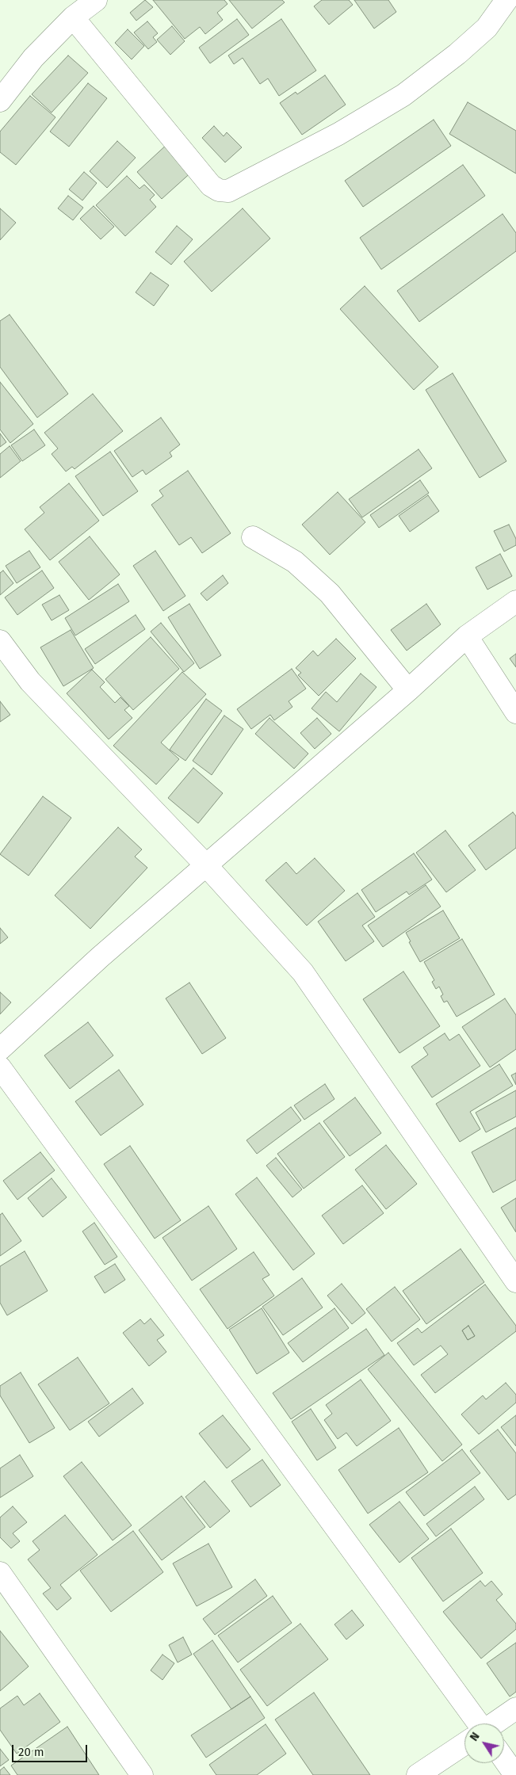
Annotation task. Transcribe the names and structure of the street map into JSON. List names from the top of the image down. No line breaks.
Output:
{"scale_bar":"20 m","north":"top left"}
